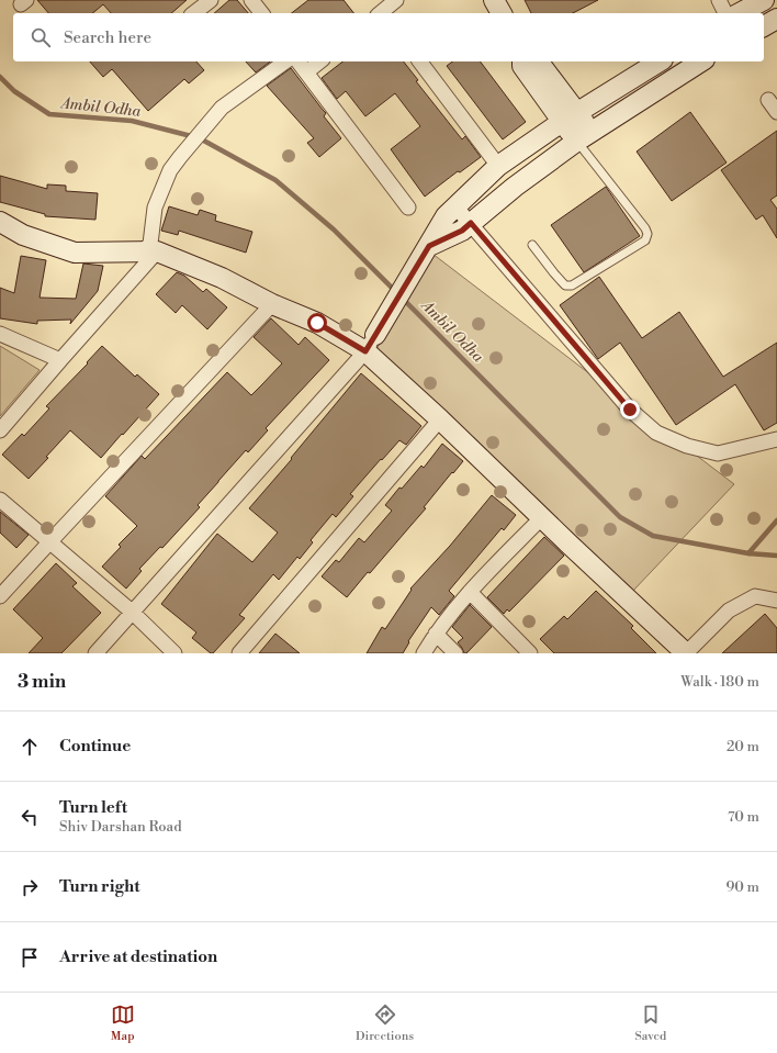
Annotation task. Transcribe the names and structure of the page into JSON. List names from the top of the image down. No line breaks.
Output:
{"water":["Ambil Odha"],"page":{"search":"Search here","heading":["3 min","Walk · 180 m"],"list":[["Continue","20 m"],["Turn left","Shiv Darshan Road","70 m"],["Turn right","90 m"],"Arrive at destination"],"nav":["Map","Directions","Saved"]}}
